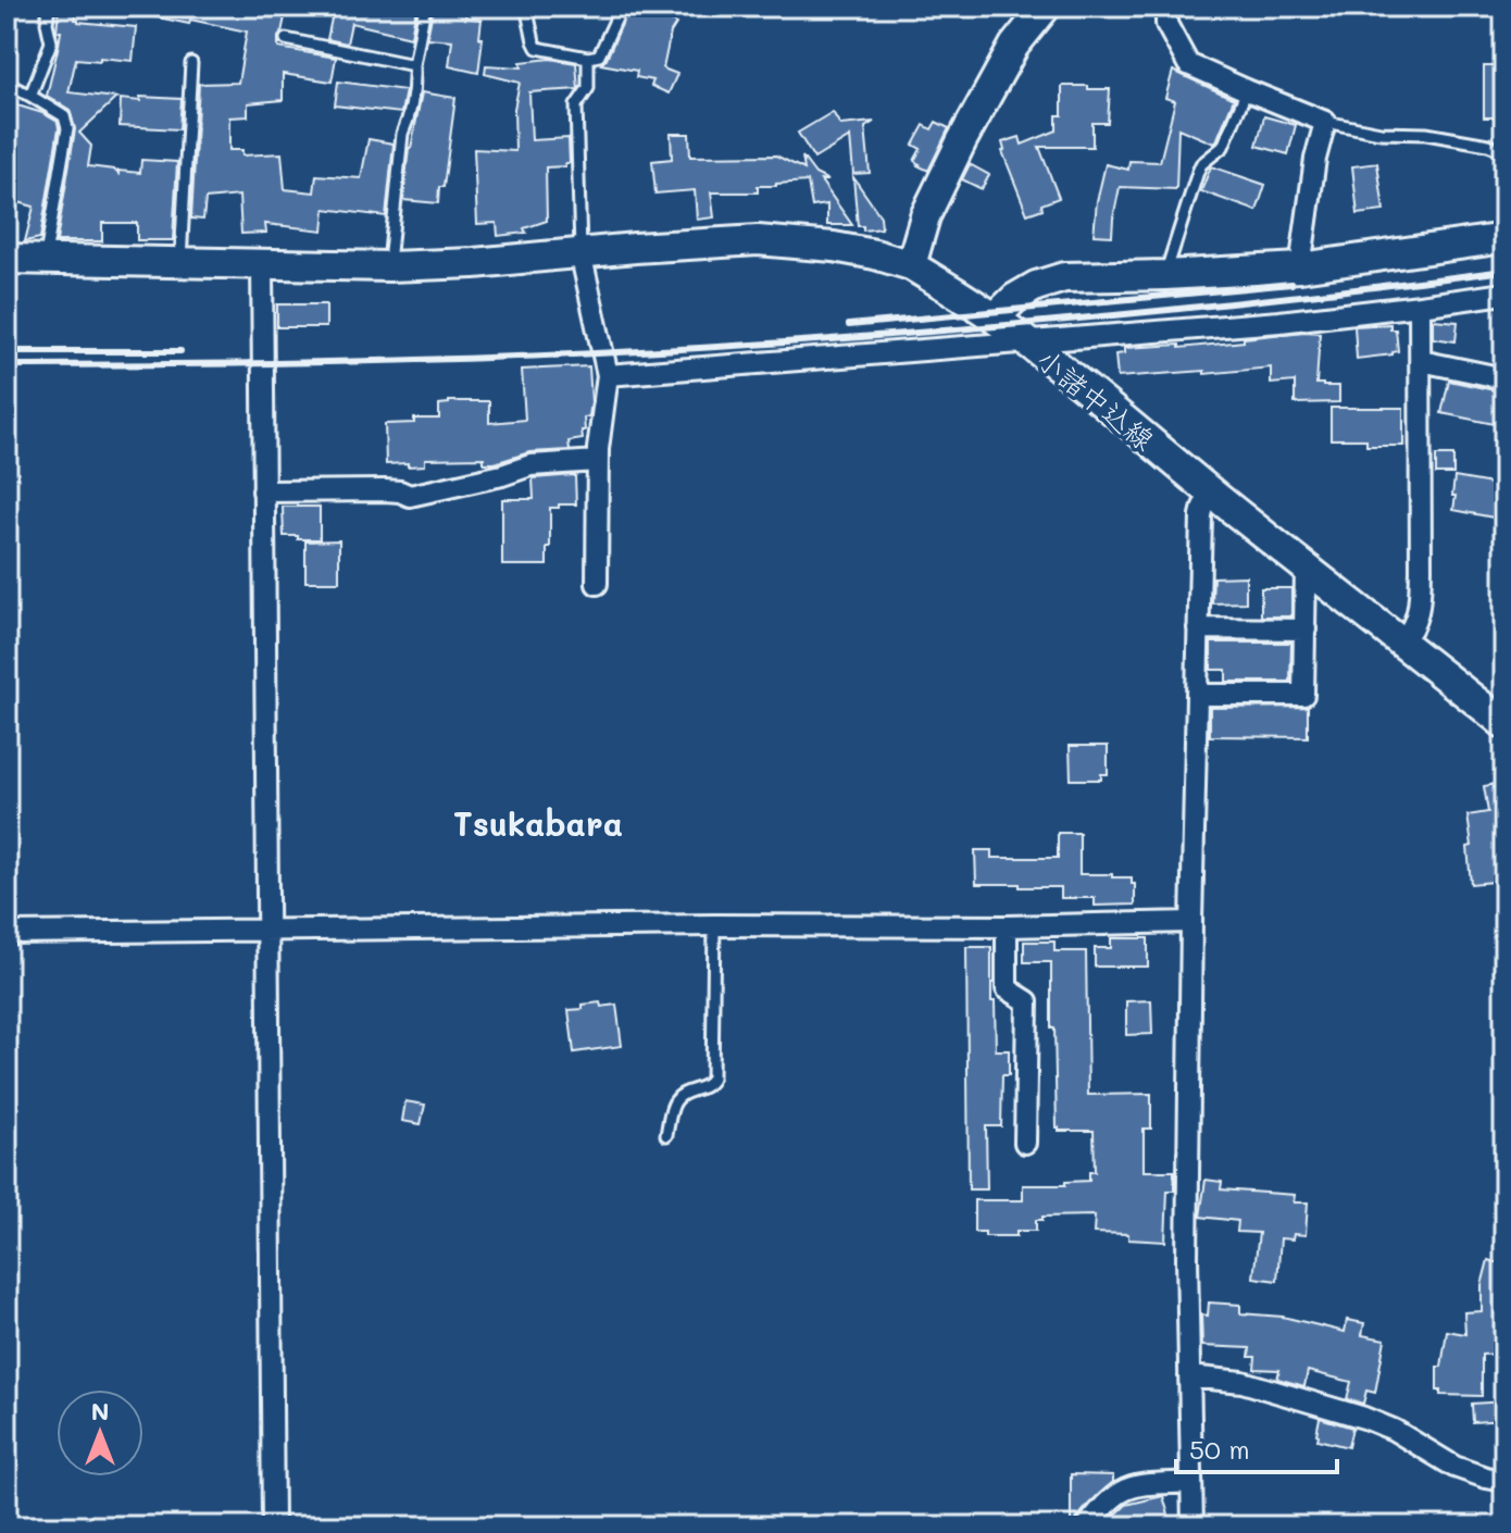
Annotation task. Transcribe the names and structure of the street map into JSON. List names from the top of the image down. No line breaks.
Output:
{"streets":{"street":["小諸中込線"]},"districts":["Tsukabara"],"scale_bar":"50 m","north":"top"}
